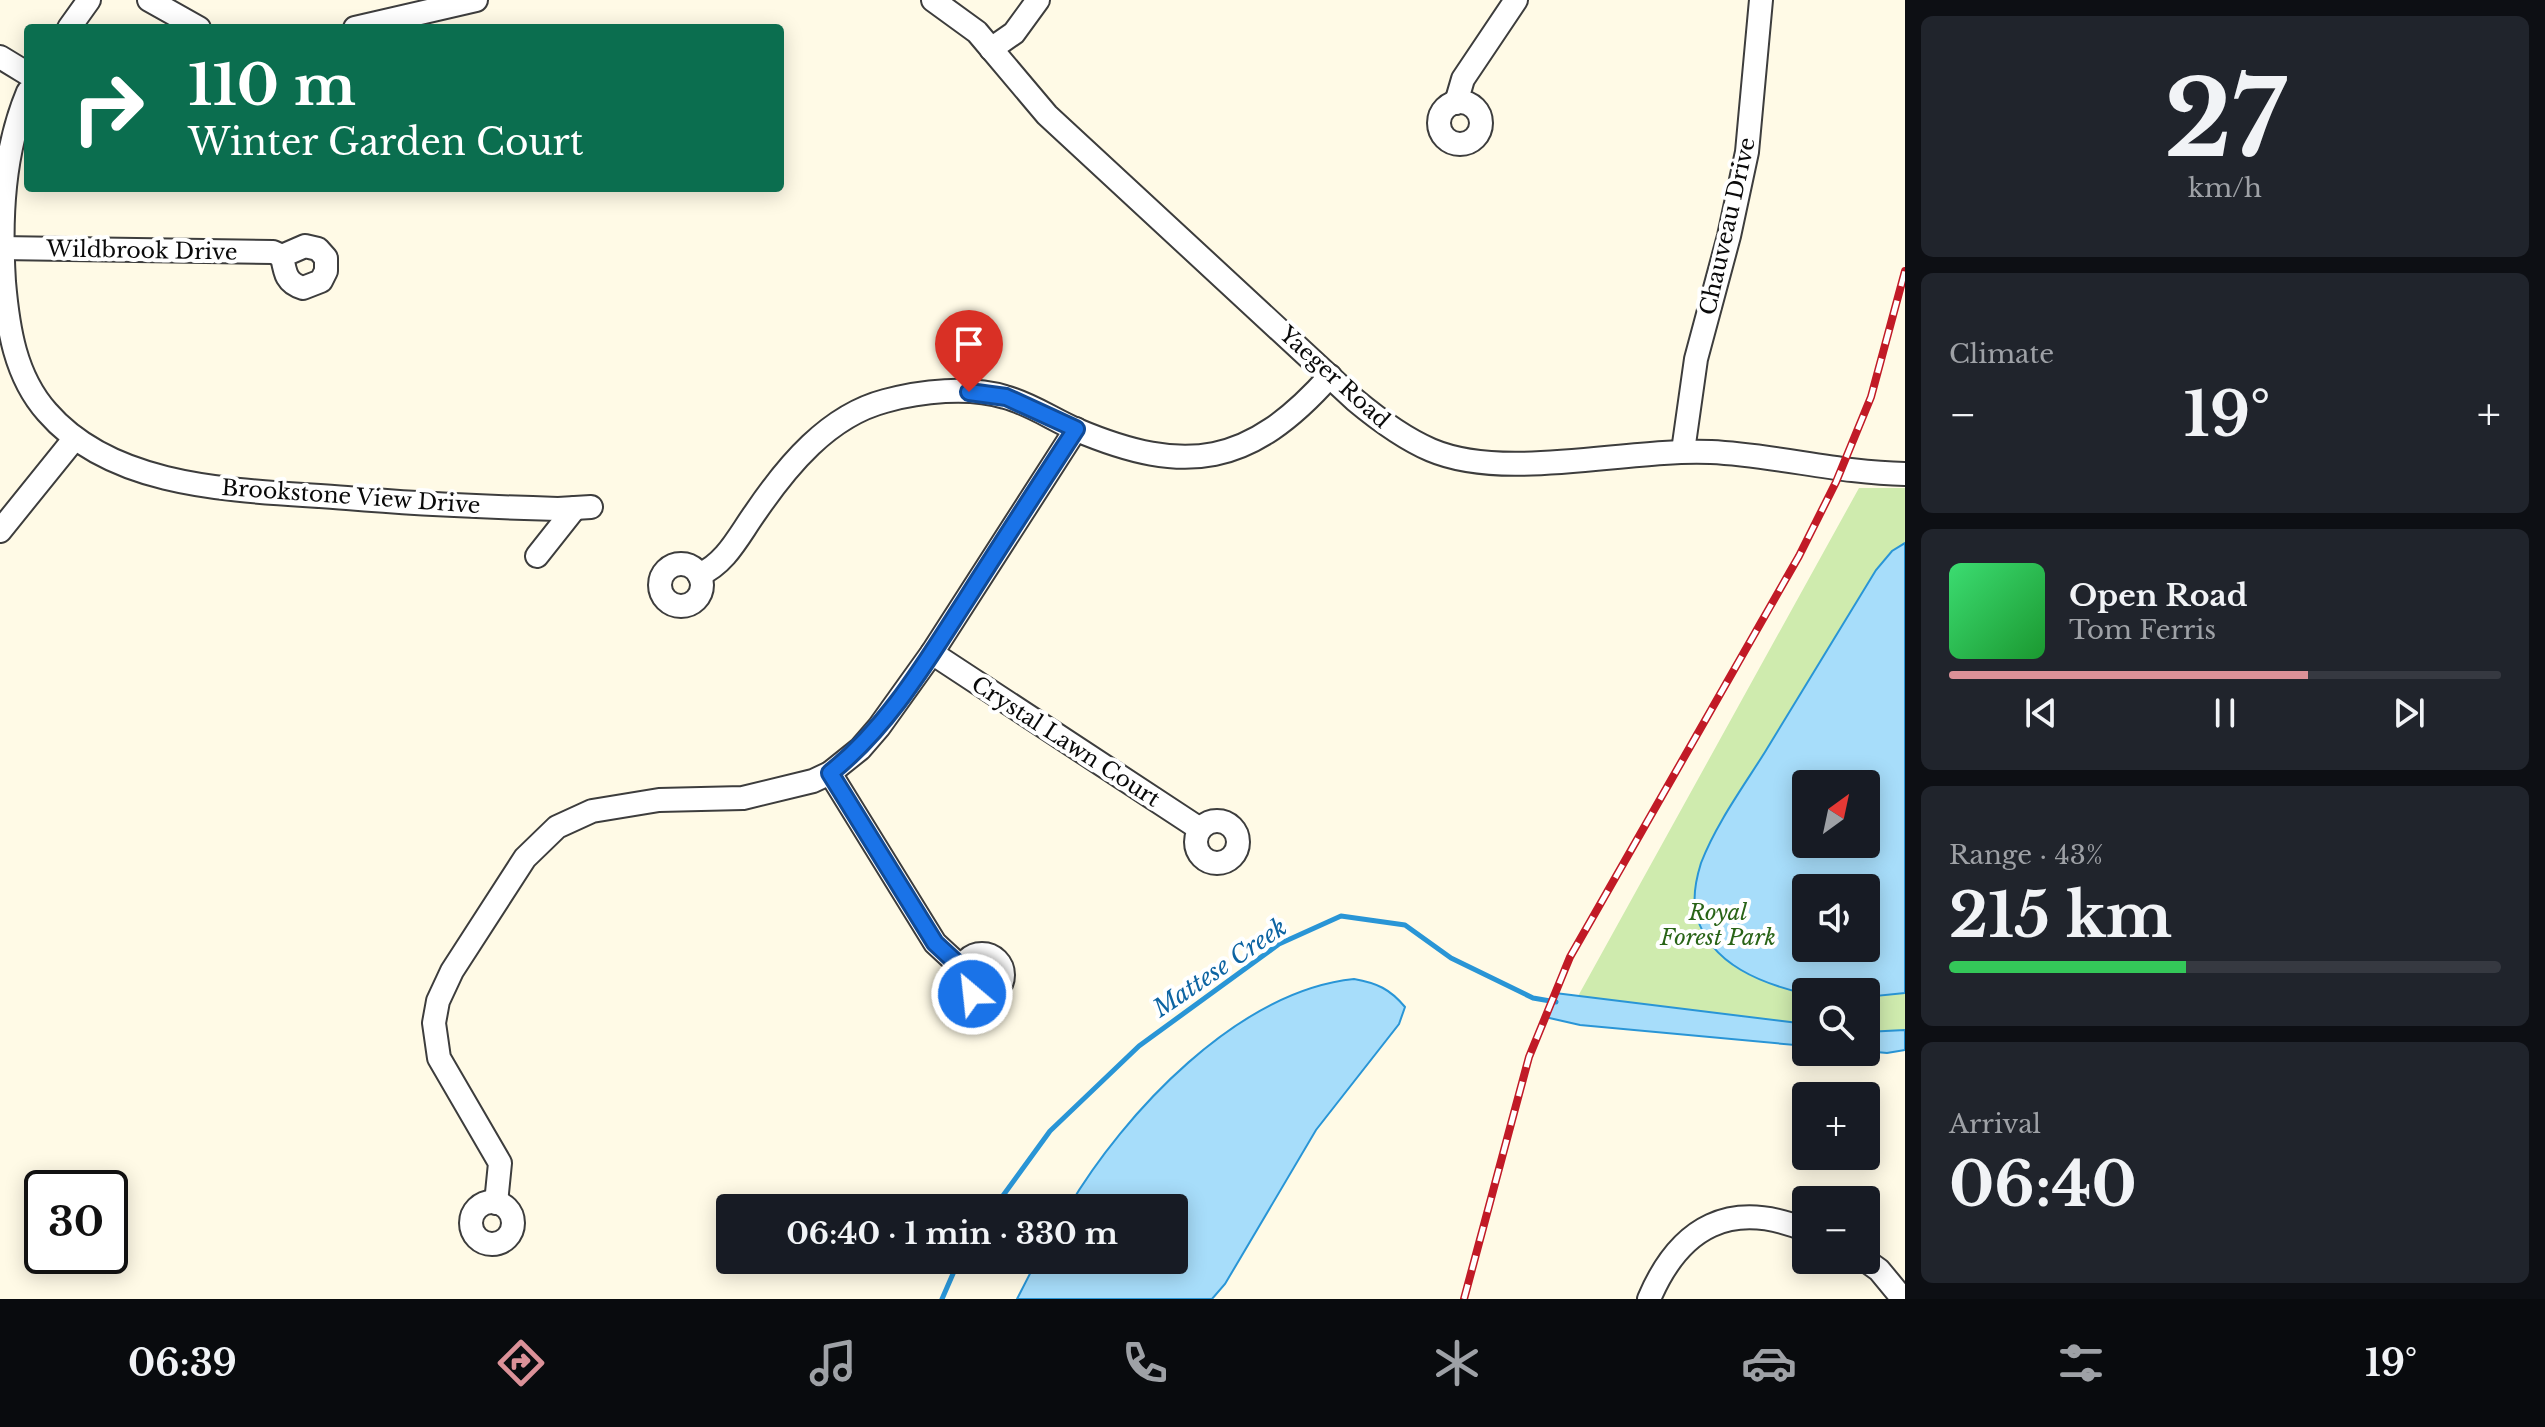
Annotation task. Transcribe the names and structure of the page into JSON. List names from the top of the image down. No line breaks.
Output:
{"streets":{"street":["Chauveau Drive","Wildbrook Drive","Yaeger Road","Brookstone View Drive","Crystal Lawn Court"]},"crossings":[["Chauveau Drive","Yaeger Road"],["Wildbrook Drive","Brookstone View Drive"]],"water":["Mattese Creek"],"parks":["Royal Forest Park"],"north":"top right","page":{"tile":[["27","km/h"],"Climate",["Range · 43%","215 km"],["Arrival","06:40"]],"turn":["110 m","Winter Garden Court"],"heat":["−","19°","+"],"song":["Open Road","Tom Ferris"],"map_buttons":["+","−"],"limit":"30","trip":"06:40 · 1 min · 330 m","tabs":["06:39","19°"]}}
